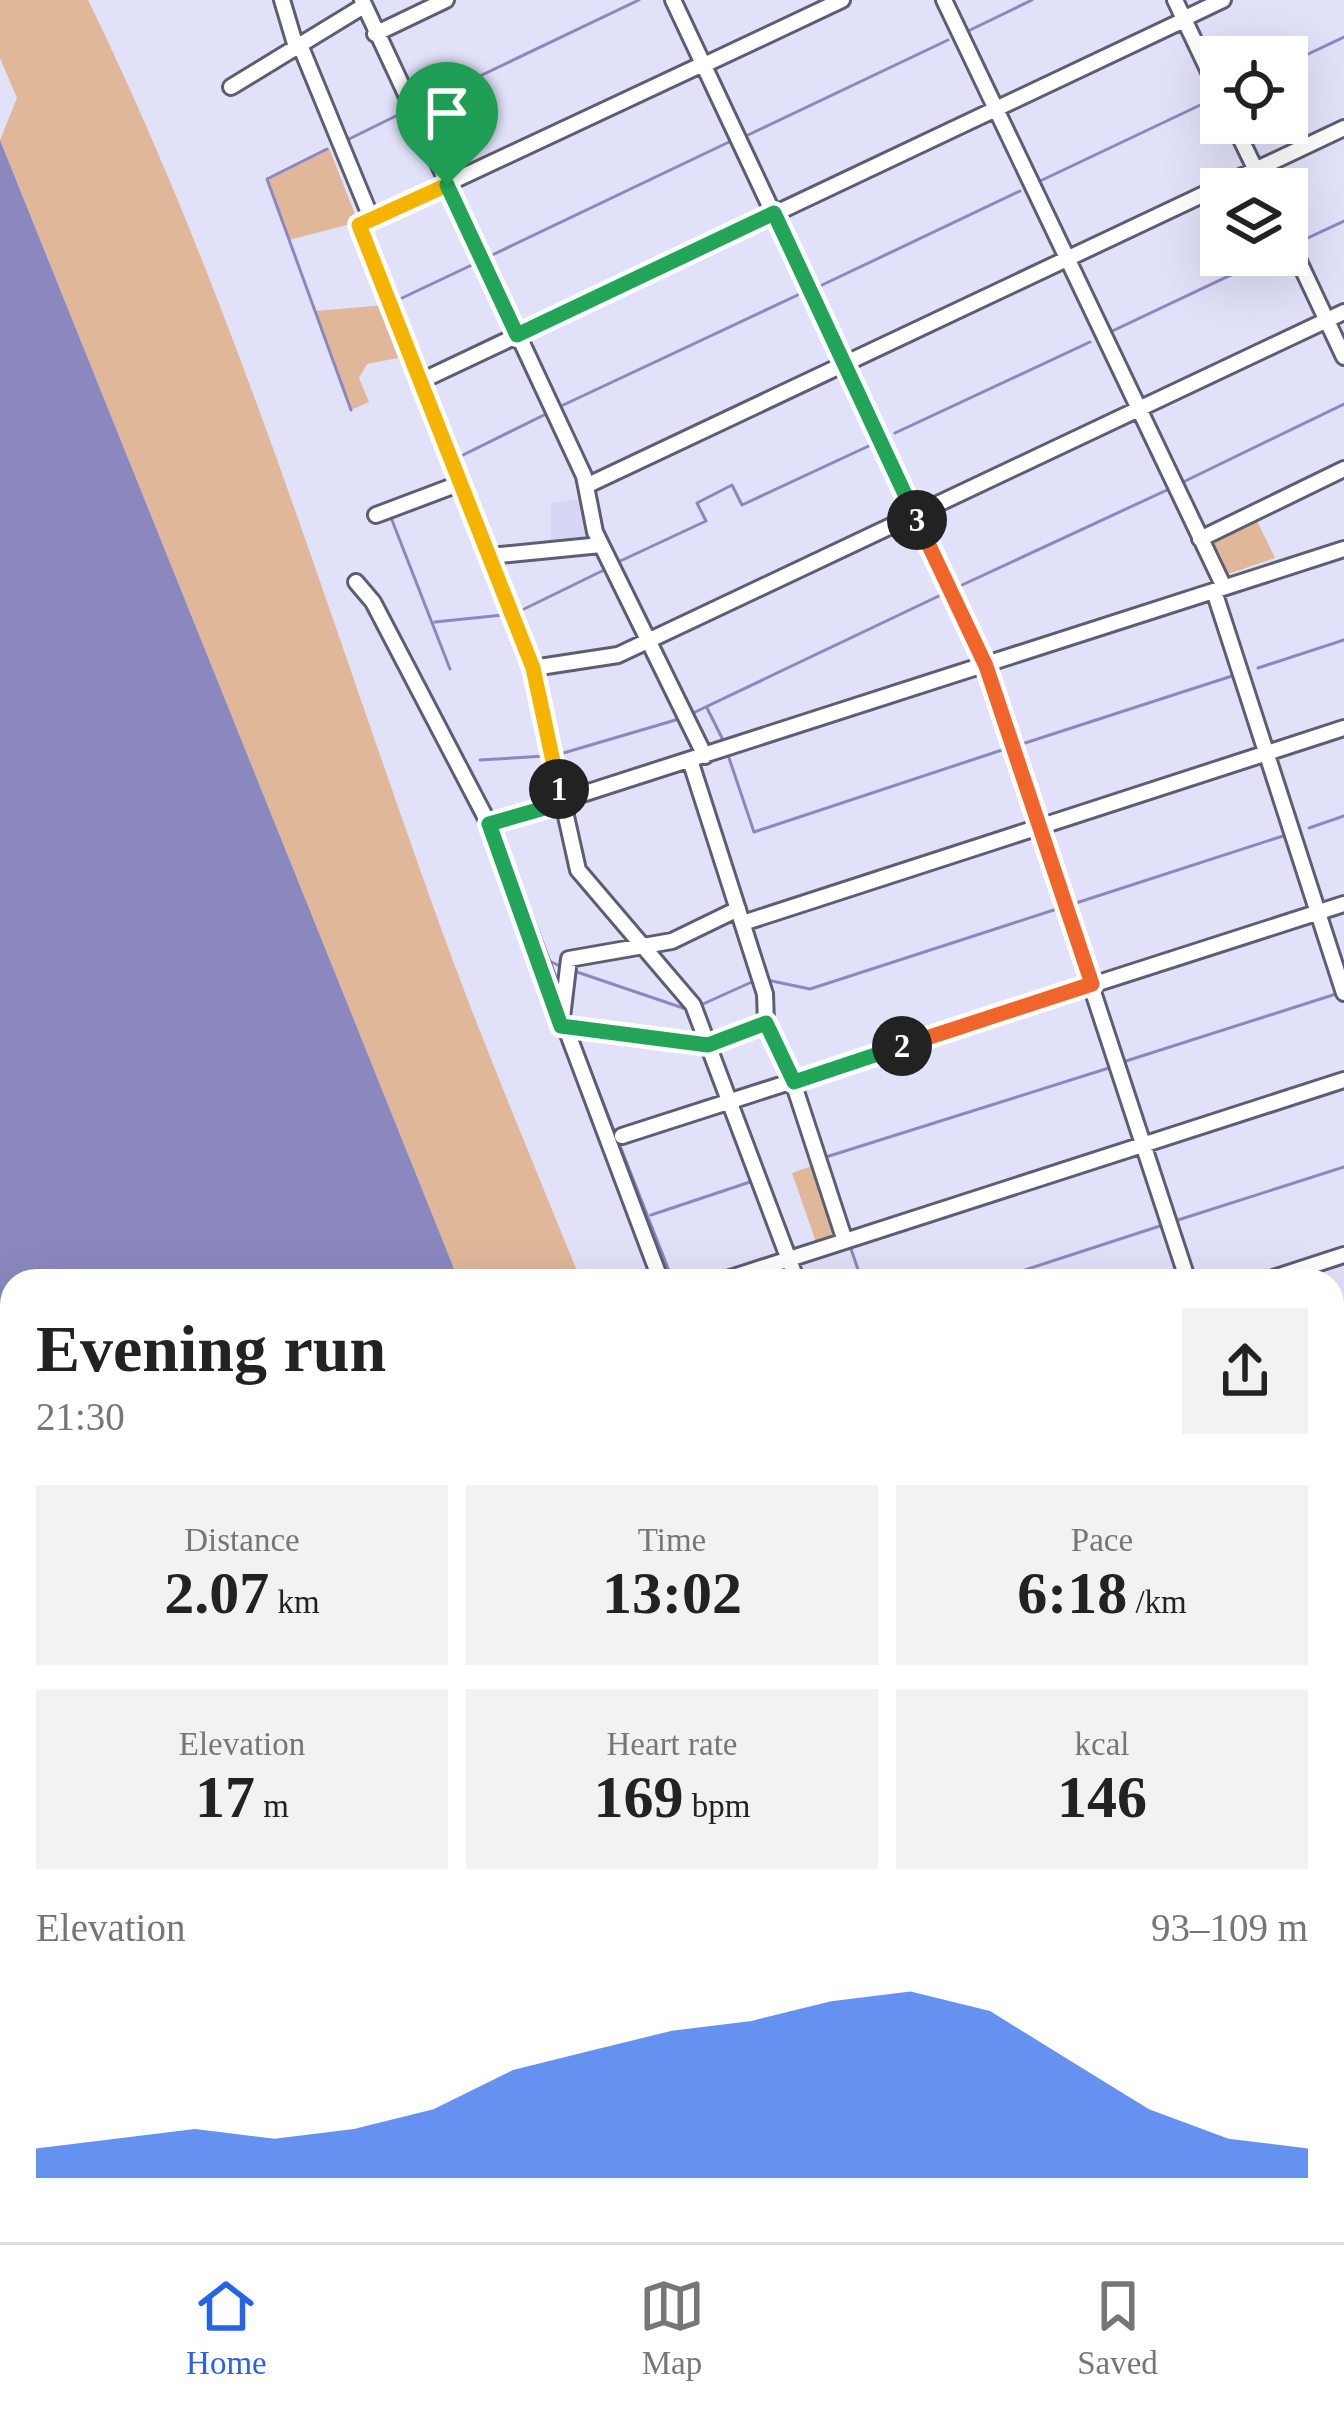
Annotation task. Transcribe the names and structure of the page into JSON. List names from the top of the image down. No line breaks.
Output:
{"page":{"pins":["3","1","2"],"heading":["Evening run","21:30"],"stats":[["Distance","2.07 km"],["Time","13:02"],["Pace","6:18 /km"],["Elevation","17 m"],["Heart rate","169 bpm"],["kcal","146"]],"chart":["Elevation","93–109 m"],"tabs":["Home","Map","Saved"]}}
